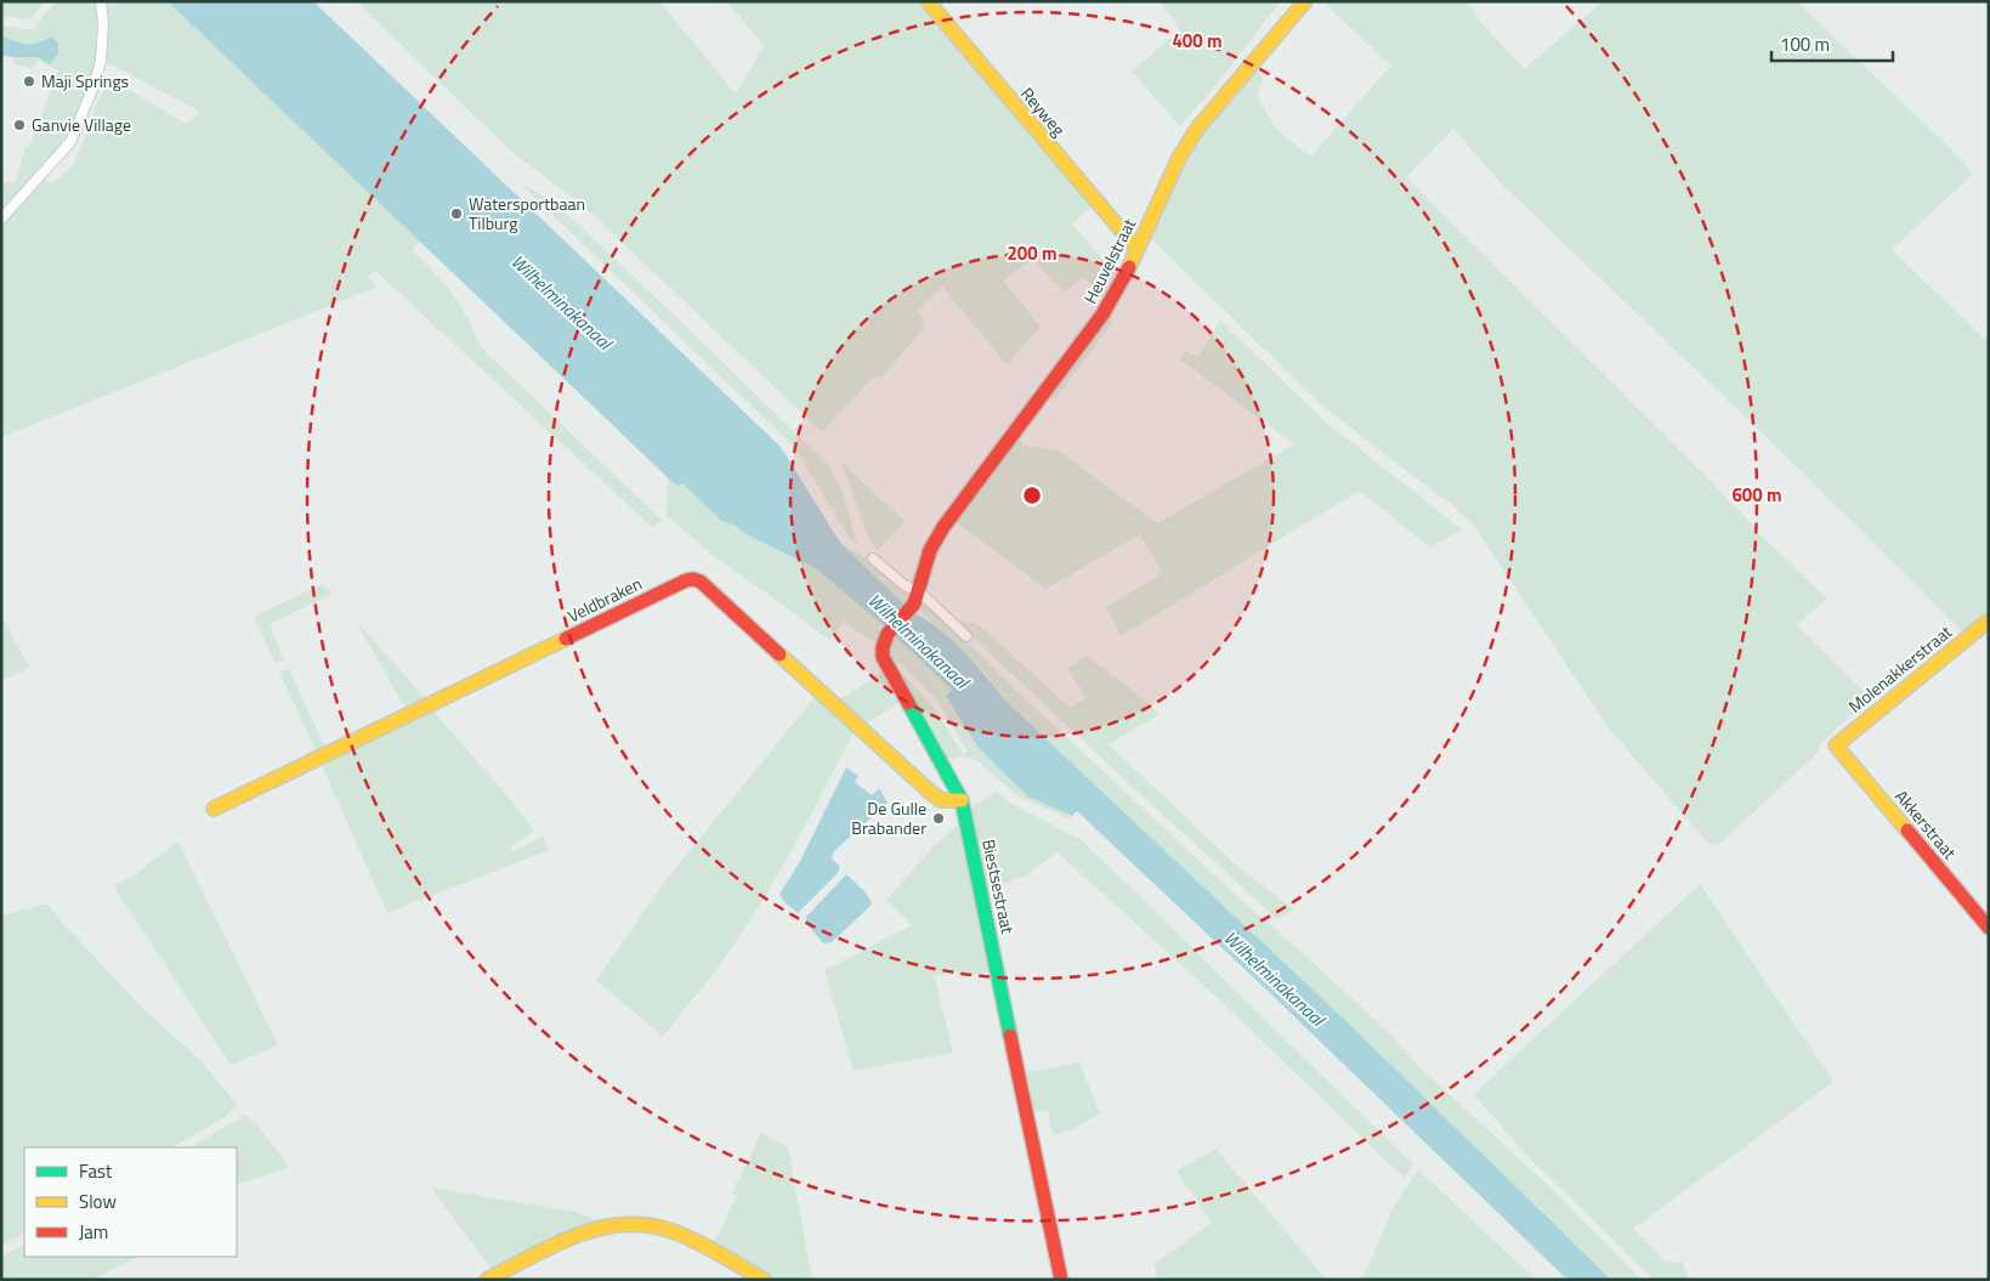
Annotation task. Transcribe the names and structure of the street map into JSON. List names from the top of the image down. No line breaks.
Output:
{"streets":{"street":["Reyweg","Heuvelstraat","Veldbraken","Molenakkerstraat","Akkerstraat","Biestsestraat"]},"crossings":[["Heuvelstraat","Biestsestraat"],["Veldbraken","Biestsestraat"],["Molenakkerstraat","Akkerstraat"]],"water":["Wilhelminakanaal"],"places":["Maji Springs","Ganvie Village","Watersportbaan Tilburg","De Gulle Brabander"],"legend":["Fast","Slow","Jam"],"scale_bar":"100 m","rings":["400 m","200 m","600 m"]}
